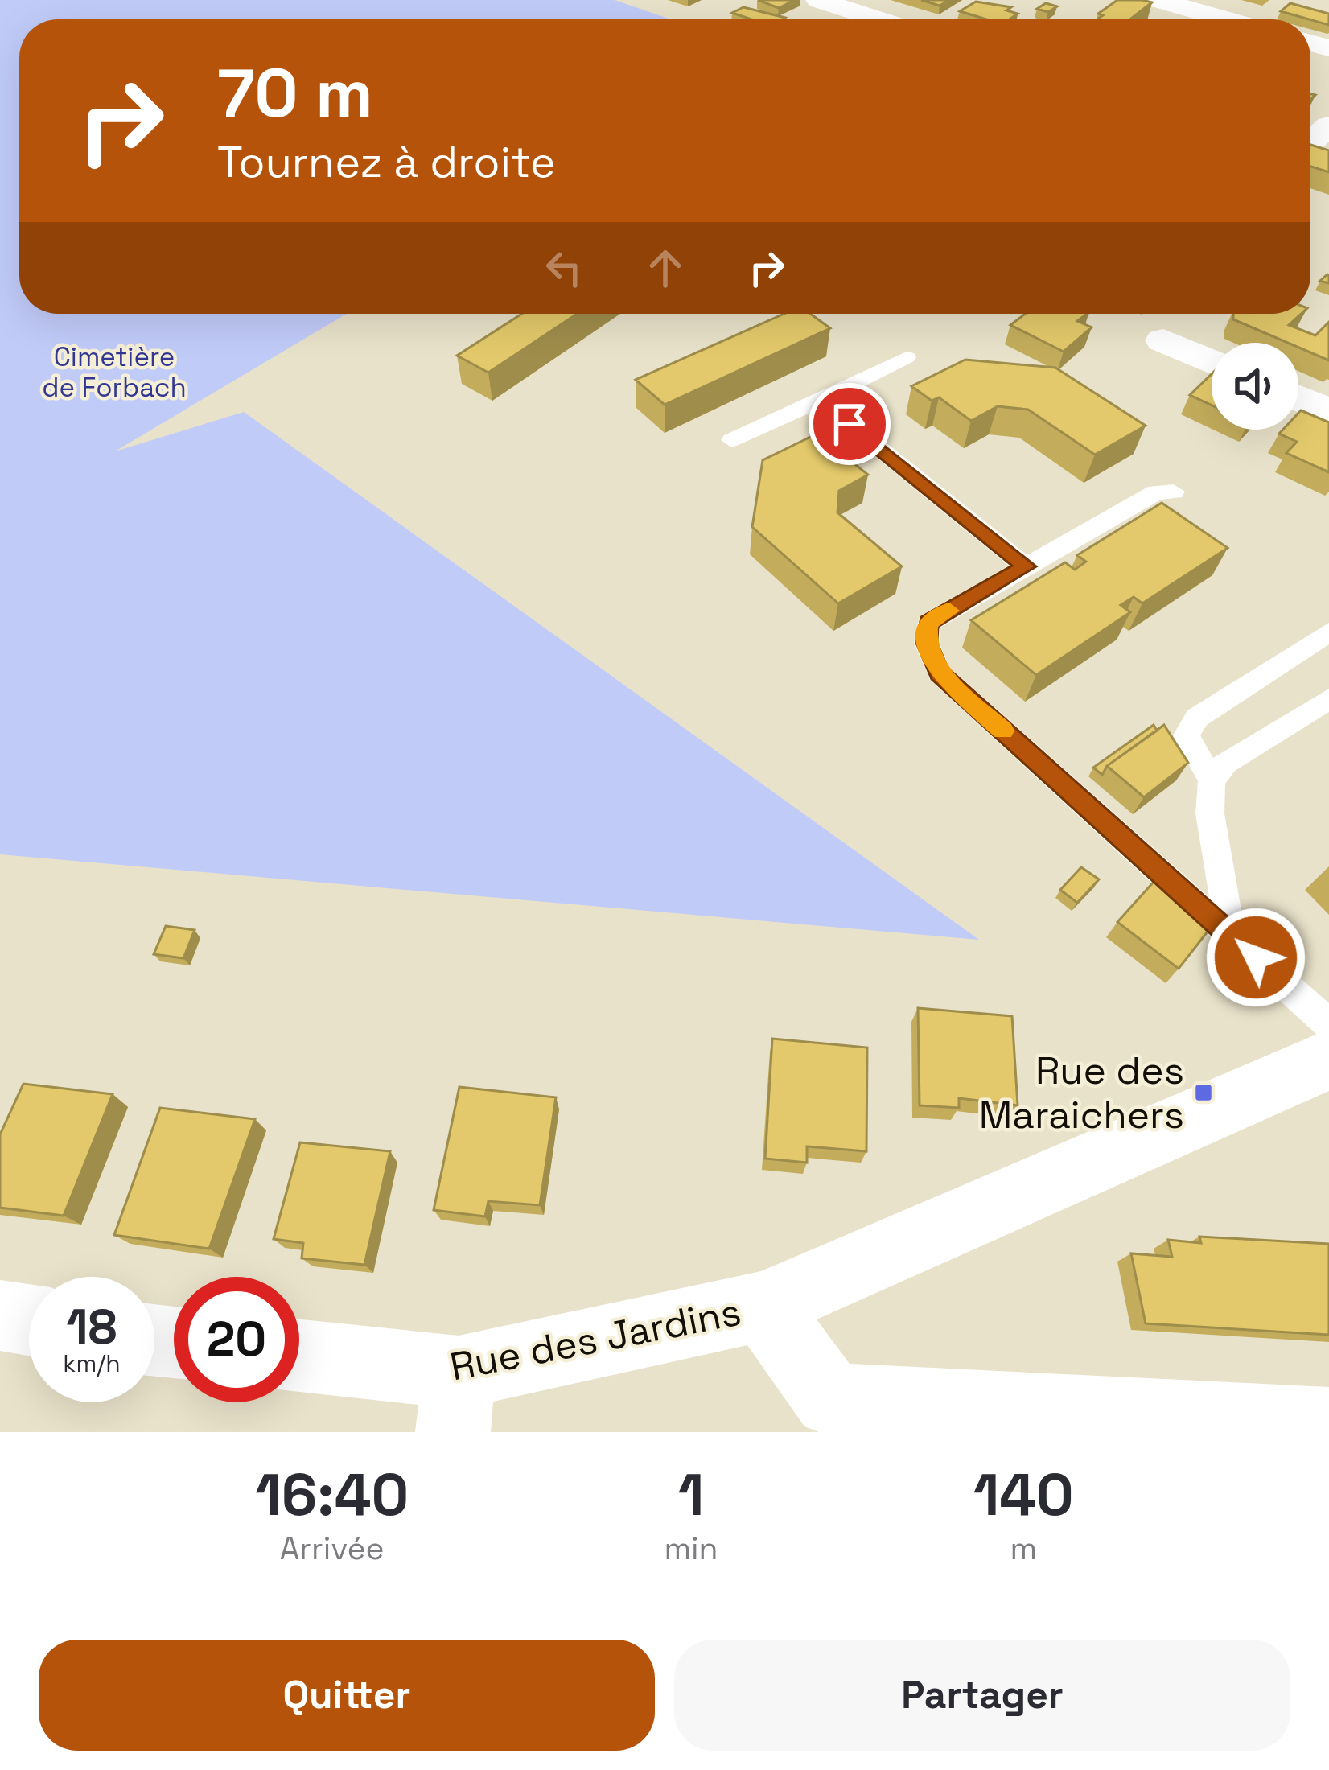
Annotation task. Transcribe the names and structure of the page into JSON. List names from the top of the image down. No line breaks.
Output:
{"streets":{"street":["Rue des Jardins"]},"parks":["Cimetière de Forbach"],"places":{"transit":["Rue des Maraichers"]},"page":{"turn":["70 m","Tournez à droite"],"speed":"18 km/h","limit":"20","eta":["16:40","Arrivée","1","min","140","m"],"buttons":["Quitter","Partager"]}}
